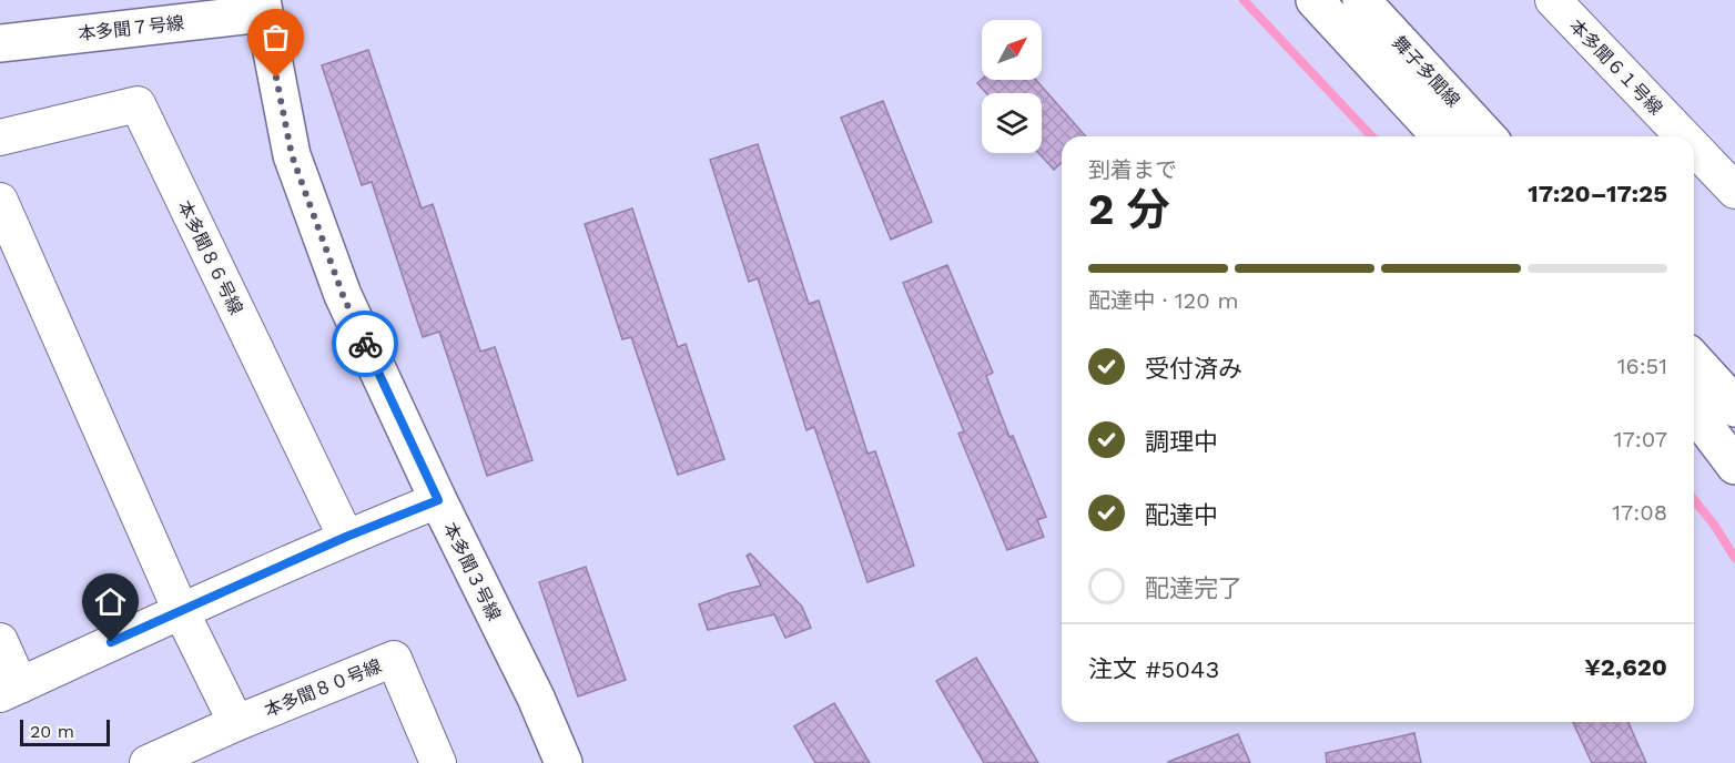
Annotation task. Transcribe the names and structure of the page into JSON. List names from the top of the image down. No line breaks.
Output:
{"streets":{"street":["本多聞７号線","本多聞６１号線","舞子多聞線","本多聞８６号線","本多聞３号線","本多聞８０号線"]},"crossings":[["本多聞７号線","本多聞３号線"]],"scale_bar":"20 m","north":"top right","page":{"heading":["2 分","到着まで","17:20–17:25"],"panel":["注文 #5043","¥2,620"],"bar":"配達中 · 120 m","list":[["受付済み","16:51"],["調理中","17:07"],["配達中","17:08"],"配達完了"],"scale":"20 m"}}
